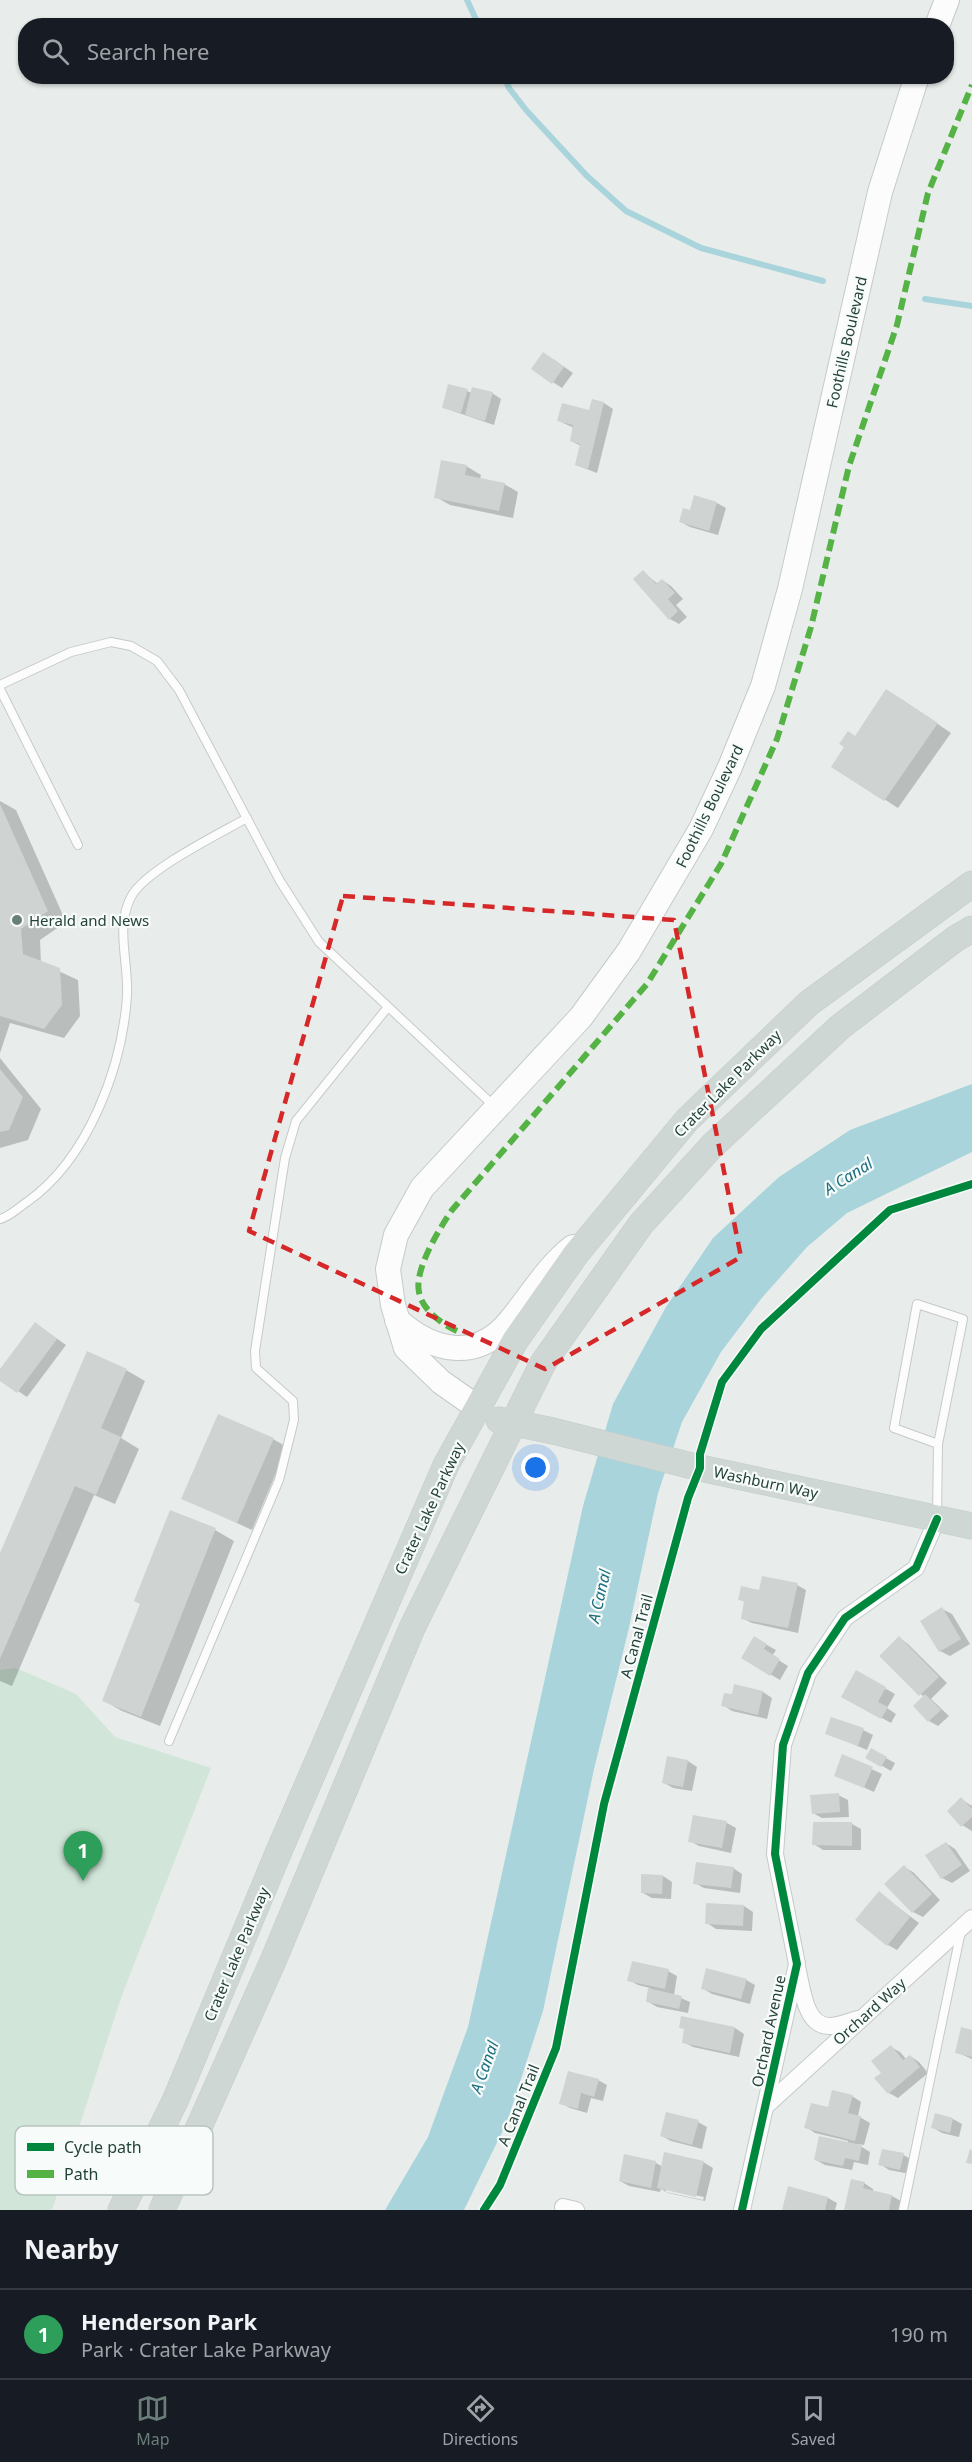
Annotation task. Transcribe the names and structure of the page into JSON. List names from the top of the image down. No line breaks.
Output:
{"streets":{"main road":["Foothills Boulevard","Crater Lake Parkway","Washburn Way"],"street":["Orchard Way","Orchard Avenue"],"cycle path":["A Canal Trail"]},"crossings":[["Foothills Boulevard","Crater Lake Parkway"],["Foothills Boulevard","Washburn Way"],["Crater Lake Parkway","Washburn Way"],["Washburn Way","Orchard Avenue"],["Orchard Way","Orchard Avenue"]],"water":["A Canal"],"places":["Herald and News"],"legend":["Cycle path","Path"],"page":{"search":"Search here","pins":"1","heading":"Nearby","list":[{"mark":"1","name":"Henderson Park","note":"Park · Crater Lake Parkway","value":"190 m"}],"nav":["Map","Directions","Saved"]}}
